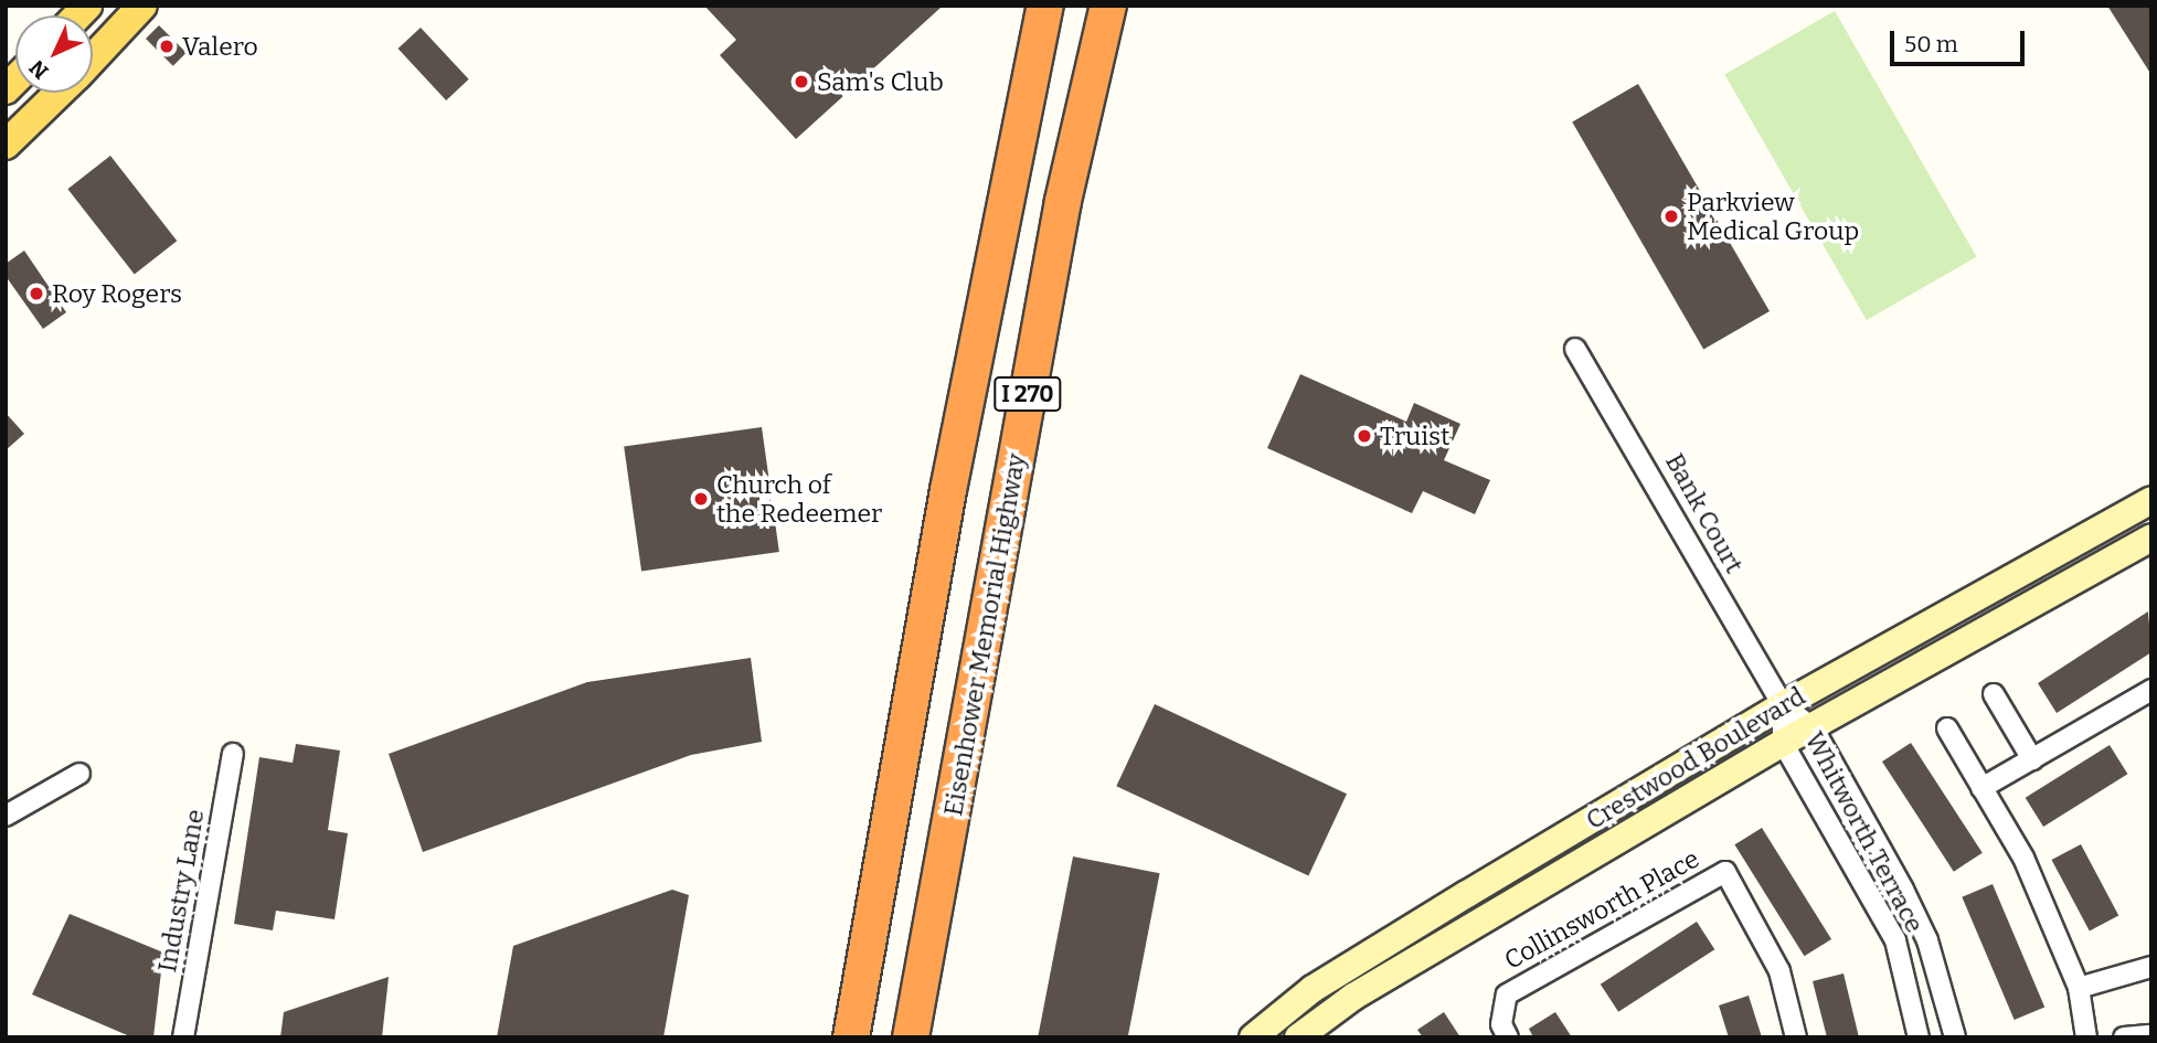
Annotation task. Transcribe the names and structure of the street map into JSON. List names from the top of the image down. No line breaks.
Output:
{"streets":{"highway":["I 270","Eisenhower Memorial Highway"],"main road":["Crestwood Boulevard"],"street":["Bank Court","Whitworth Terrace","Industry Lane","Collinsworth Place"]},"crossings":[["Bank Court","Crestwood Boulevard"],["Bank Court","Whitworth Terrace"],["Crestwood Boulevard","Whitworth Terrace"]],"places":["Valero","Sam's Club","Parkview Medical Group","Roy Rogers","Truist","Church of the Redeemer"],"scale_bar":"50 m","north":"bottom left"}
